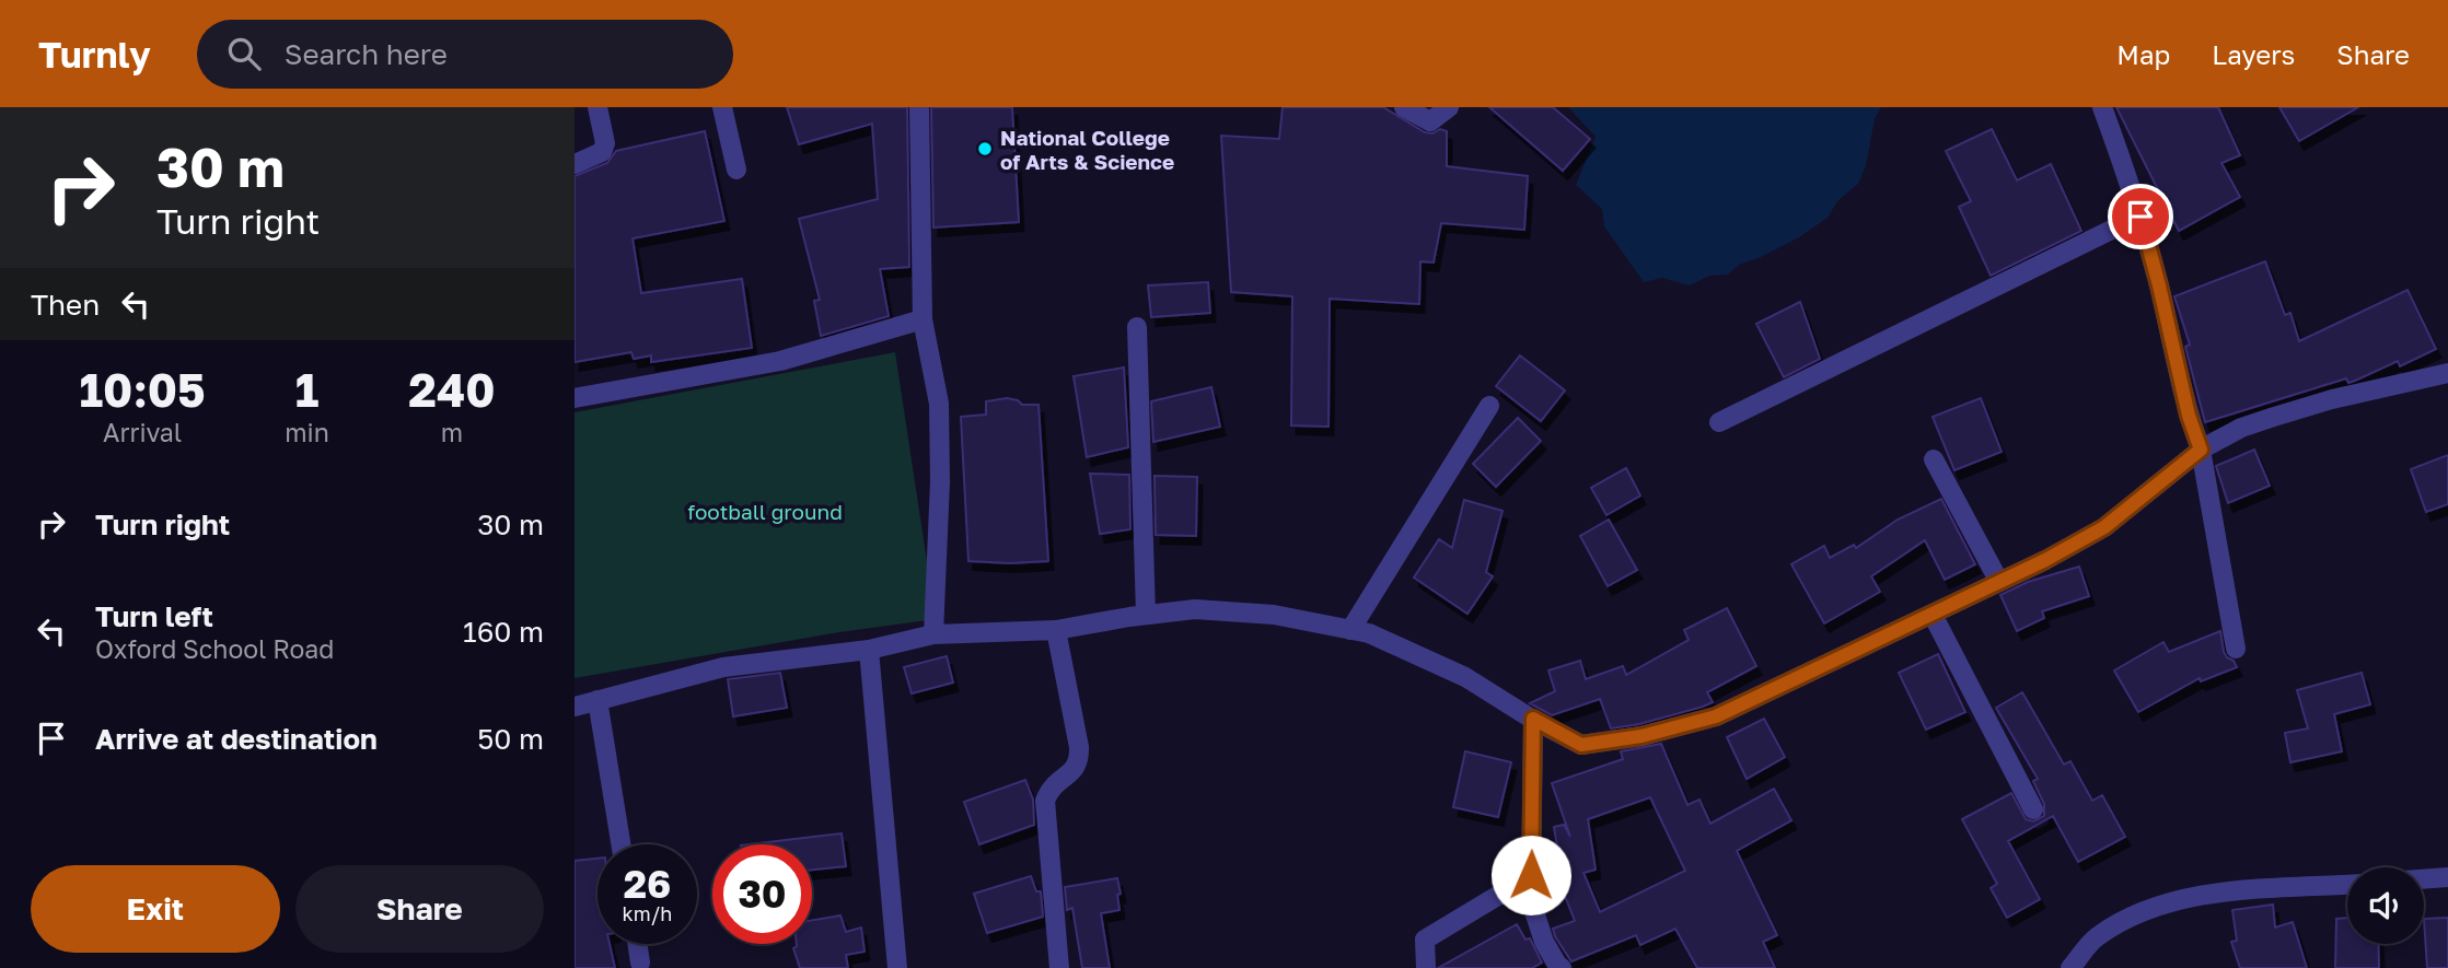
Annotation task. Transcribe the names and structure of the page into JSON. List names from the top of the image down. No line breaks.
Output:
{"parks":["football ground"],"places":["National College of Arts & Science"],"page":{"header":"Turnly","search":"Search here","nav":["Map","Layers","Share"],"turn":["30 m","Turn right"],"then":"Then","eta":["10:05","Arrival","1","min","240","m"],"list":[{"name":"Turn right","value":"30 m"},{"name":"Turn left","note":"Oxford School Road","value":"160 m"},{"name":"Arrive at destination","value":"50 m"}],"speed":"26 km/h","limit":"30","buttons":["Exit","Share"]}}
